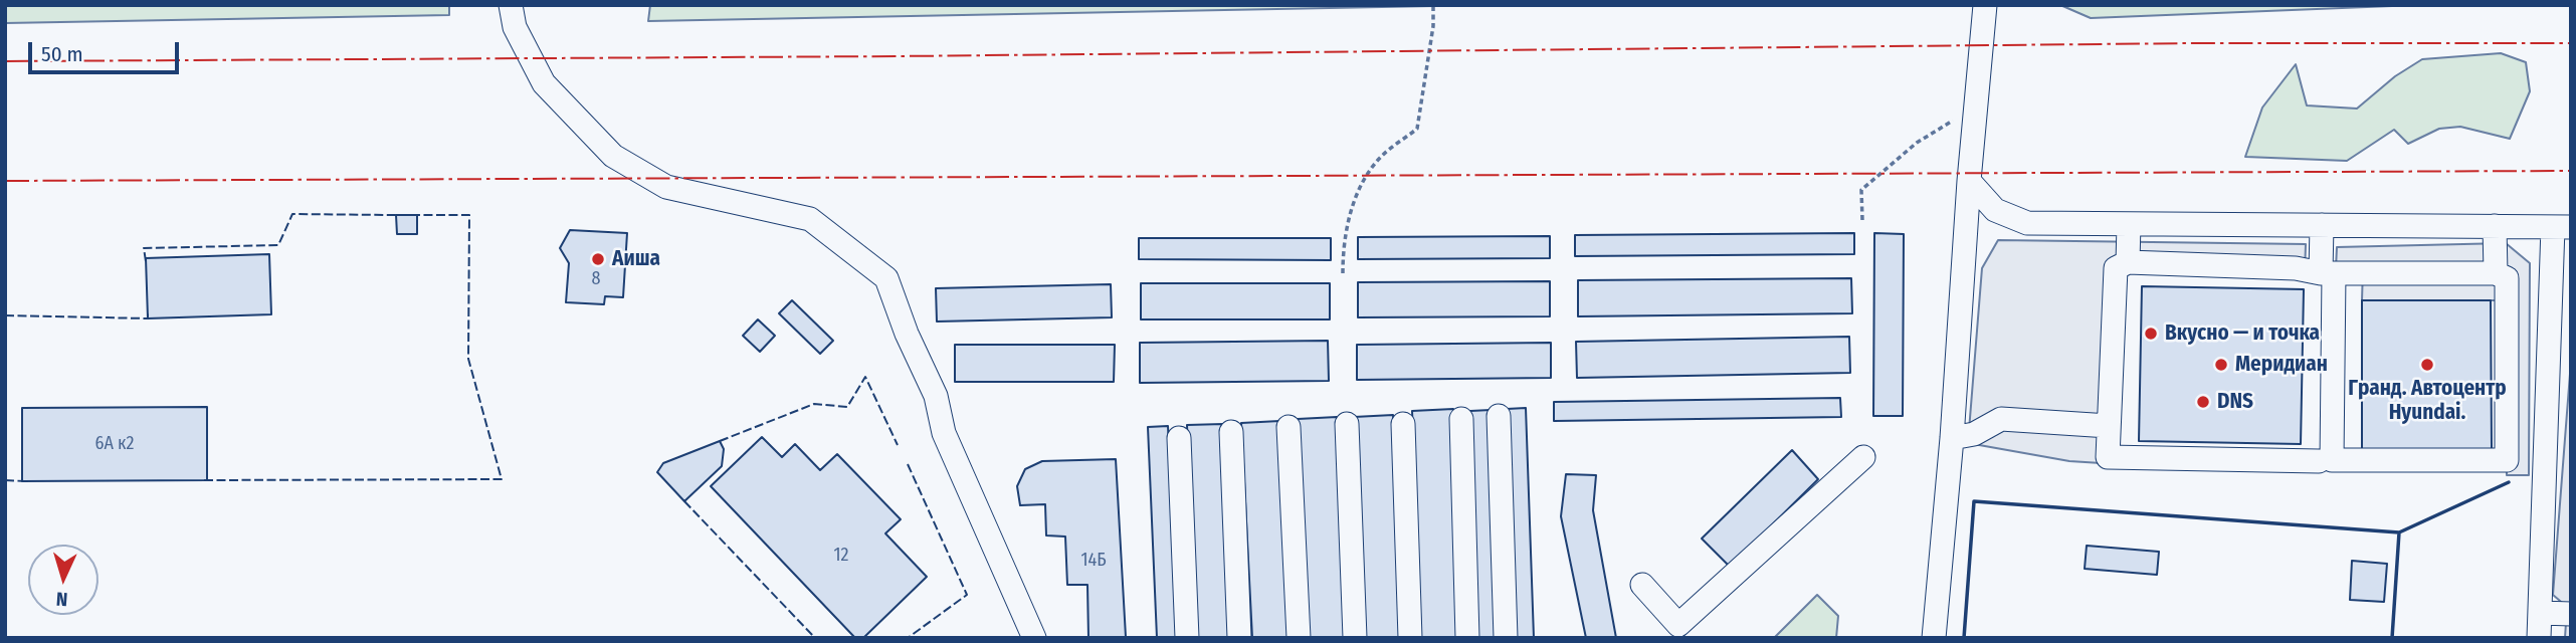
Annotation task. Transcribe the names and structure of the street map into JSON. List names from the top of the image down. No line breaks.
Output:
{"places":["Аиша","Вкусно — и точка","Меридиан","Гранд. Автоцентр Hyundai.","DNS"],"house_numbers":["8","6А к2","12","14Б"],"scale_bar":"50 m","north":"bottom"}
